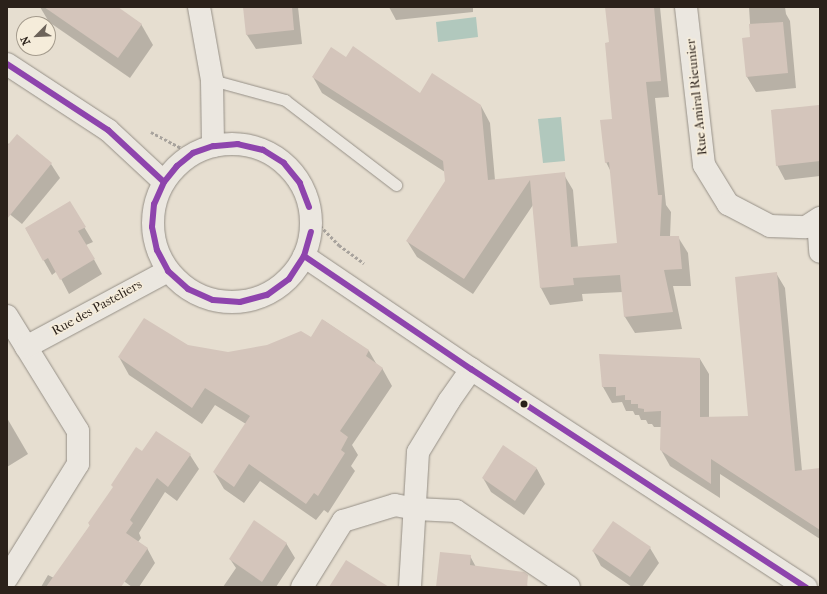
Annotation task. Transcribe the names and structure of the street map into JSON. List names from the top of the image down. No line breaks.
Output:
{"streets":{"street":["Rue Amiral Rieunier","Rue des Pasteliers"]},"north":"bottom left"}
